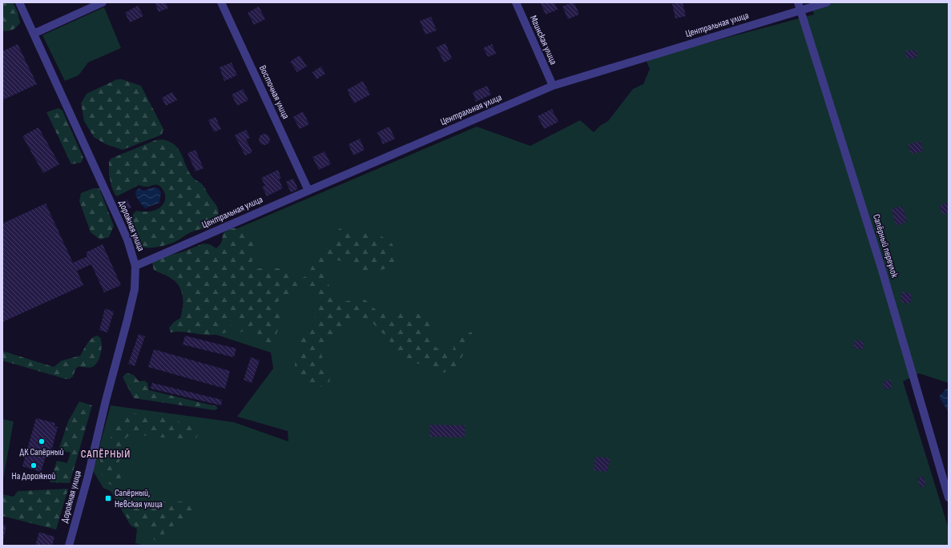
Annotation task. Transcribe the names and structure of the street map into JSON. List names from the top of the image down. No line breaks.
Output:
{"streets":{"street":["Центральная улица","Мгинская улица","Восточная улица","Дорожная улица","Сапёрный переулок"]},"crossings":[["Центральная улица","Мгинская улица"],["Центральная улица","Восточная улица"],["Центральная улица","Дорожная улица"],["Центральная улица","Сапёрный переулок"]],"districts":["САПЁРНЫЙ"],"places":{"other":["ДК Сапёрный","На Дорожной"],"transit":["Сапёрный, Невская улица"]}}
